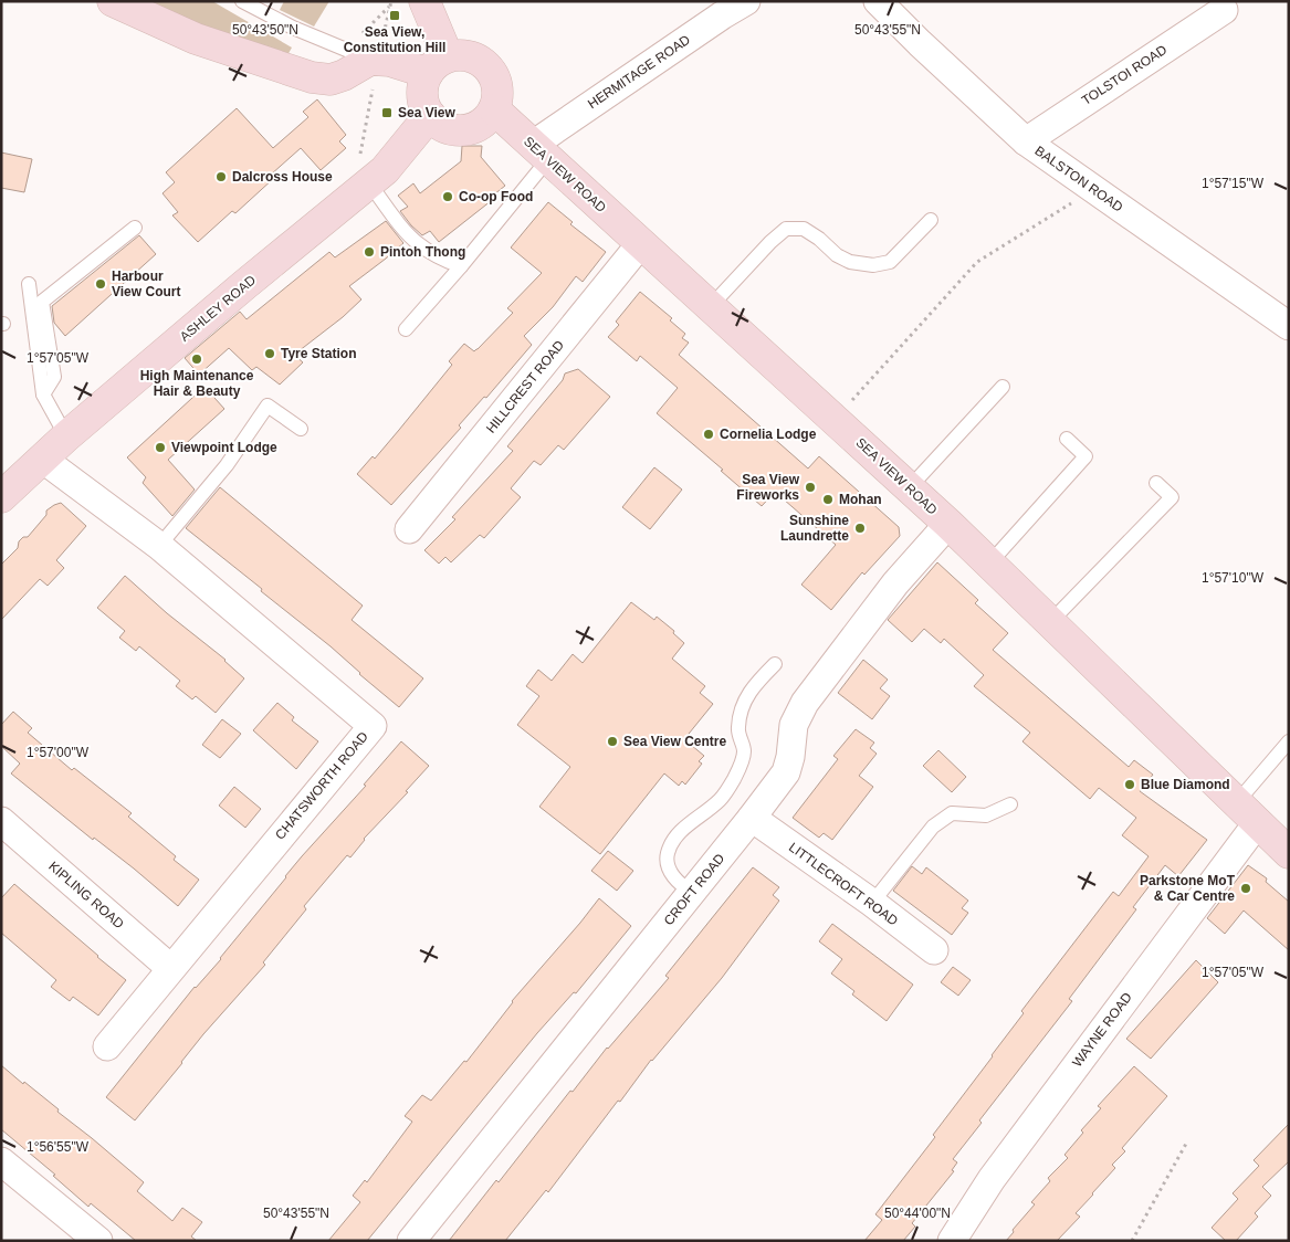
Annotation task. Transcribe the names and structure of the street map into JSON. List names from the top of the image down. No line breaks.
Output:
{"streets":{"main road":["SEA VIEW ROAD","ASHLEY ROAD"],"street":["HERMITAGE ROAD","TOLSTOI ROAD","BALSTON ROAD","HILLCREST ROAD","CHATSWORTH ROAD","LITTLECROFT ROAD","CROFT ROAD","KIPLING ROAD","WAYNE ROAD"]},"crossings":[["HERMITAGE ROAD","SEA VIEW ROAD"],["TOLSTOI ROAD","BALSTON ROAD"],["SEA VIEW ROAD","ASHLEY ROAD"],["SEA VIEW ROAD","HILLCREST ROAD"],["SEA VIEW ROAD","CROFT ROAD"],["SEA VIEW ROAD","WAYNE ROAD"],["ASHLEY ROAD","CHATSWORTH ROAD"],["CHATSWORTH ROAD","KIPLING ROAD"],["LITTLECROFT ROAD","CROFT ROAD"]],"places":{"transit":["Sea View, Constitution Hill","Sea View"],"other":["Dalcross House","Co-op Food","Pintoh Thong","Harbour View Court","Tyre Station","High Maintenance Hair & Beauty","Cornelia Lodge","Viewpoint Lodge","Sea View Fireworks","Mohan","Sunshine Laundrette","Sea View Centre","Blue Diamond","Parkstone MoT & Car Centre"]},"coordinates":["50°43'55\"N","50°43'50\"N","1°57'15\"W","1°57'05\"W","1°57'10\"W","1°57'00\"W","1°56'55\"W","50°44'00\"N"]}
